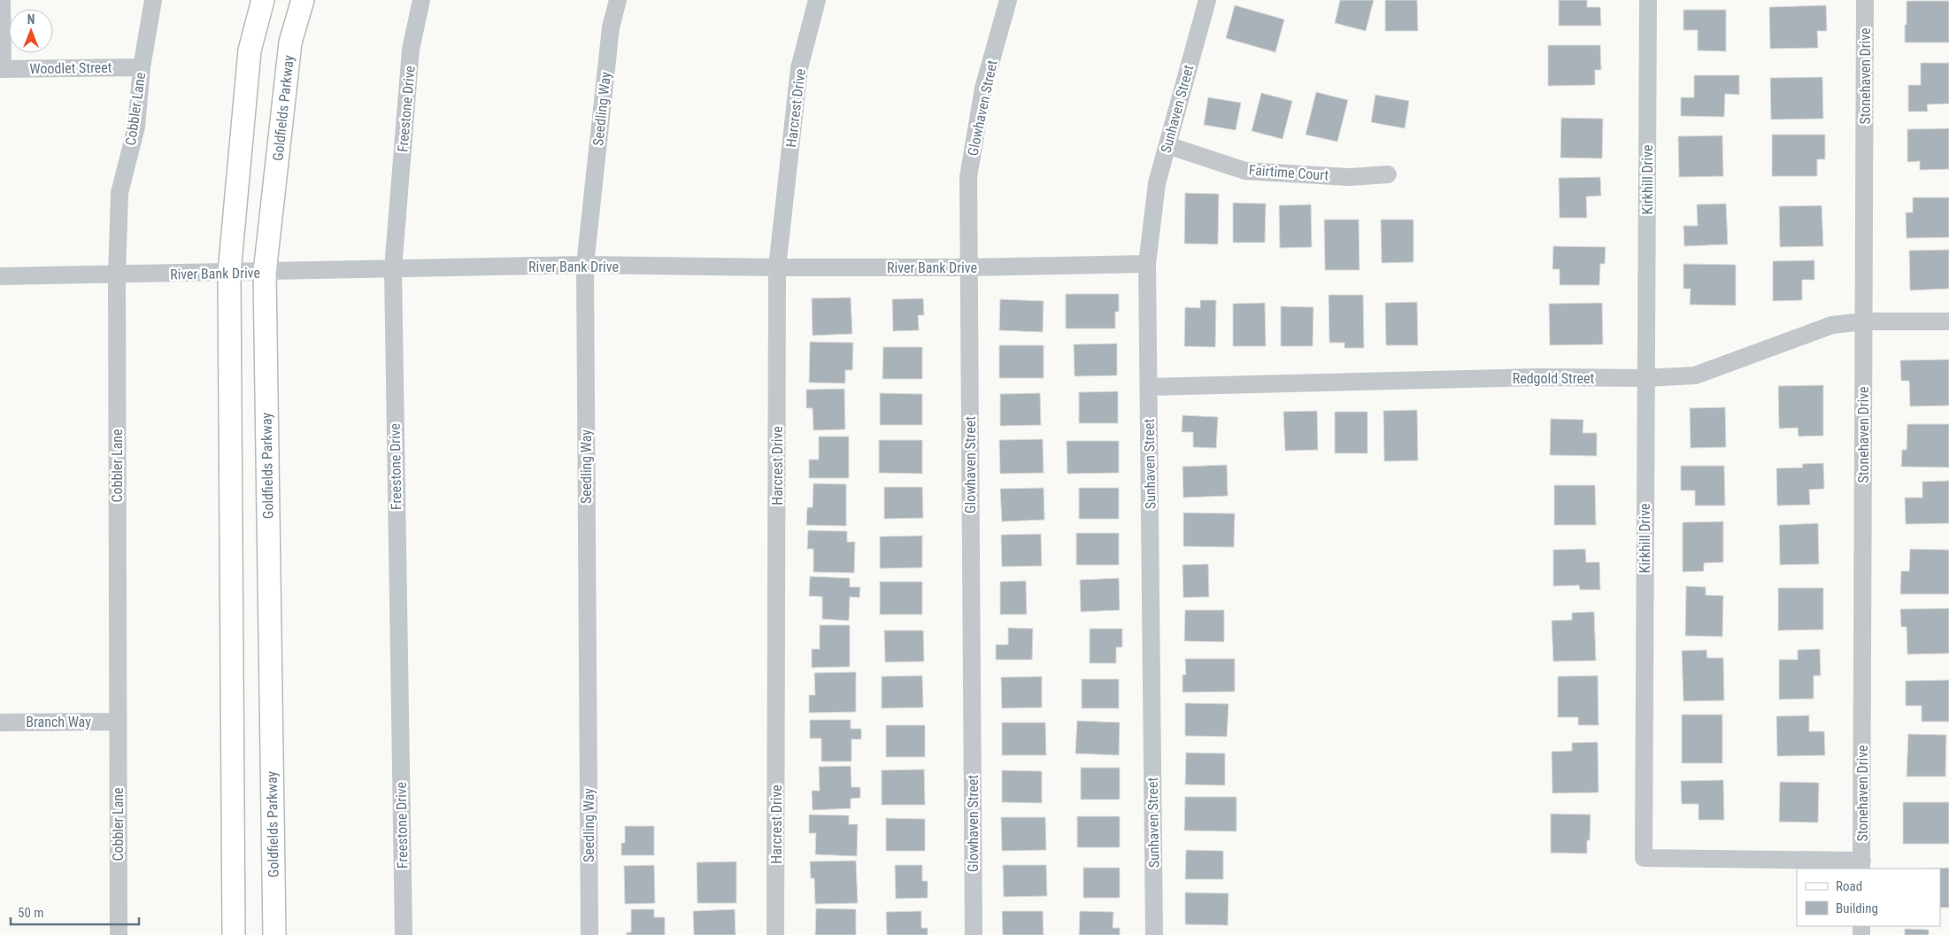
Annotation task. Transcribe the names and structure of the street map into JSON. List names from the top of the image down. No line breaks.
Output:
{"streets":{"main road":["Goldfields Parkway"],"street":["Woodlet Street","Stonehaven Drive","Harcrest Drive","Glowhaven Street","Cobbler Lane","Freestone Drive","Seedling Way","Sunhaven Street","Fairtime Court","Kirkhill Drive","River Bank Drive","Redgold Street","Branch Way"]},"crossings":[["Woodlet Street","Cobbler Lane"],["Stonehaven Drive","Kirkhill Drive"],["Stonehaven Drive","Redgold Street"],["Goldfields Parkway","River Bank Drive"],["Harcrest Drive","River Bank Drive"],["Glowhaven Street","River Bank Drive"],["Cobbler Lane","River Bank Drive"],["Cobbler Lane","Branch Way"],["Freestone Drive","River Bank Drive"],["Seedling Way","River Bank Drive"],["Sunhaven Street","Fairtime Court"],["Sunhaven Street","River Bank Drive"],["Sunhaven Street","Redgold Street"],["Kirkhill Drive","Redgold Street"]],"legend":["Road","Building"],"scale_bar":"50 m","north":"top"}
